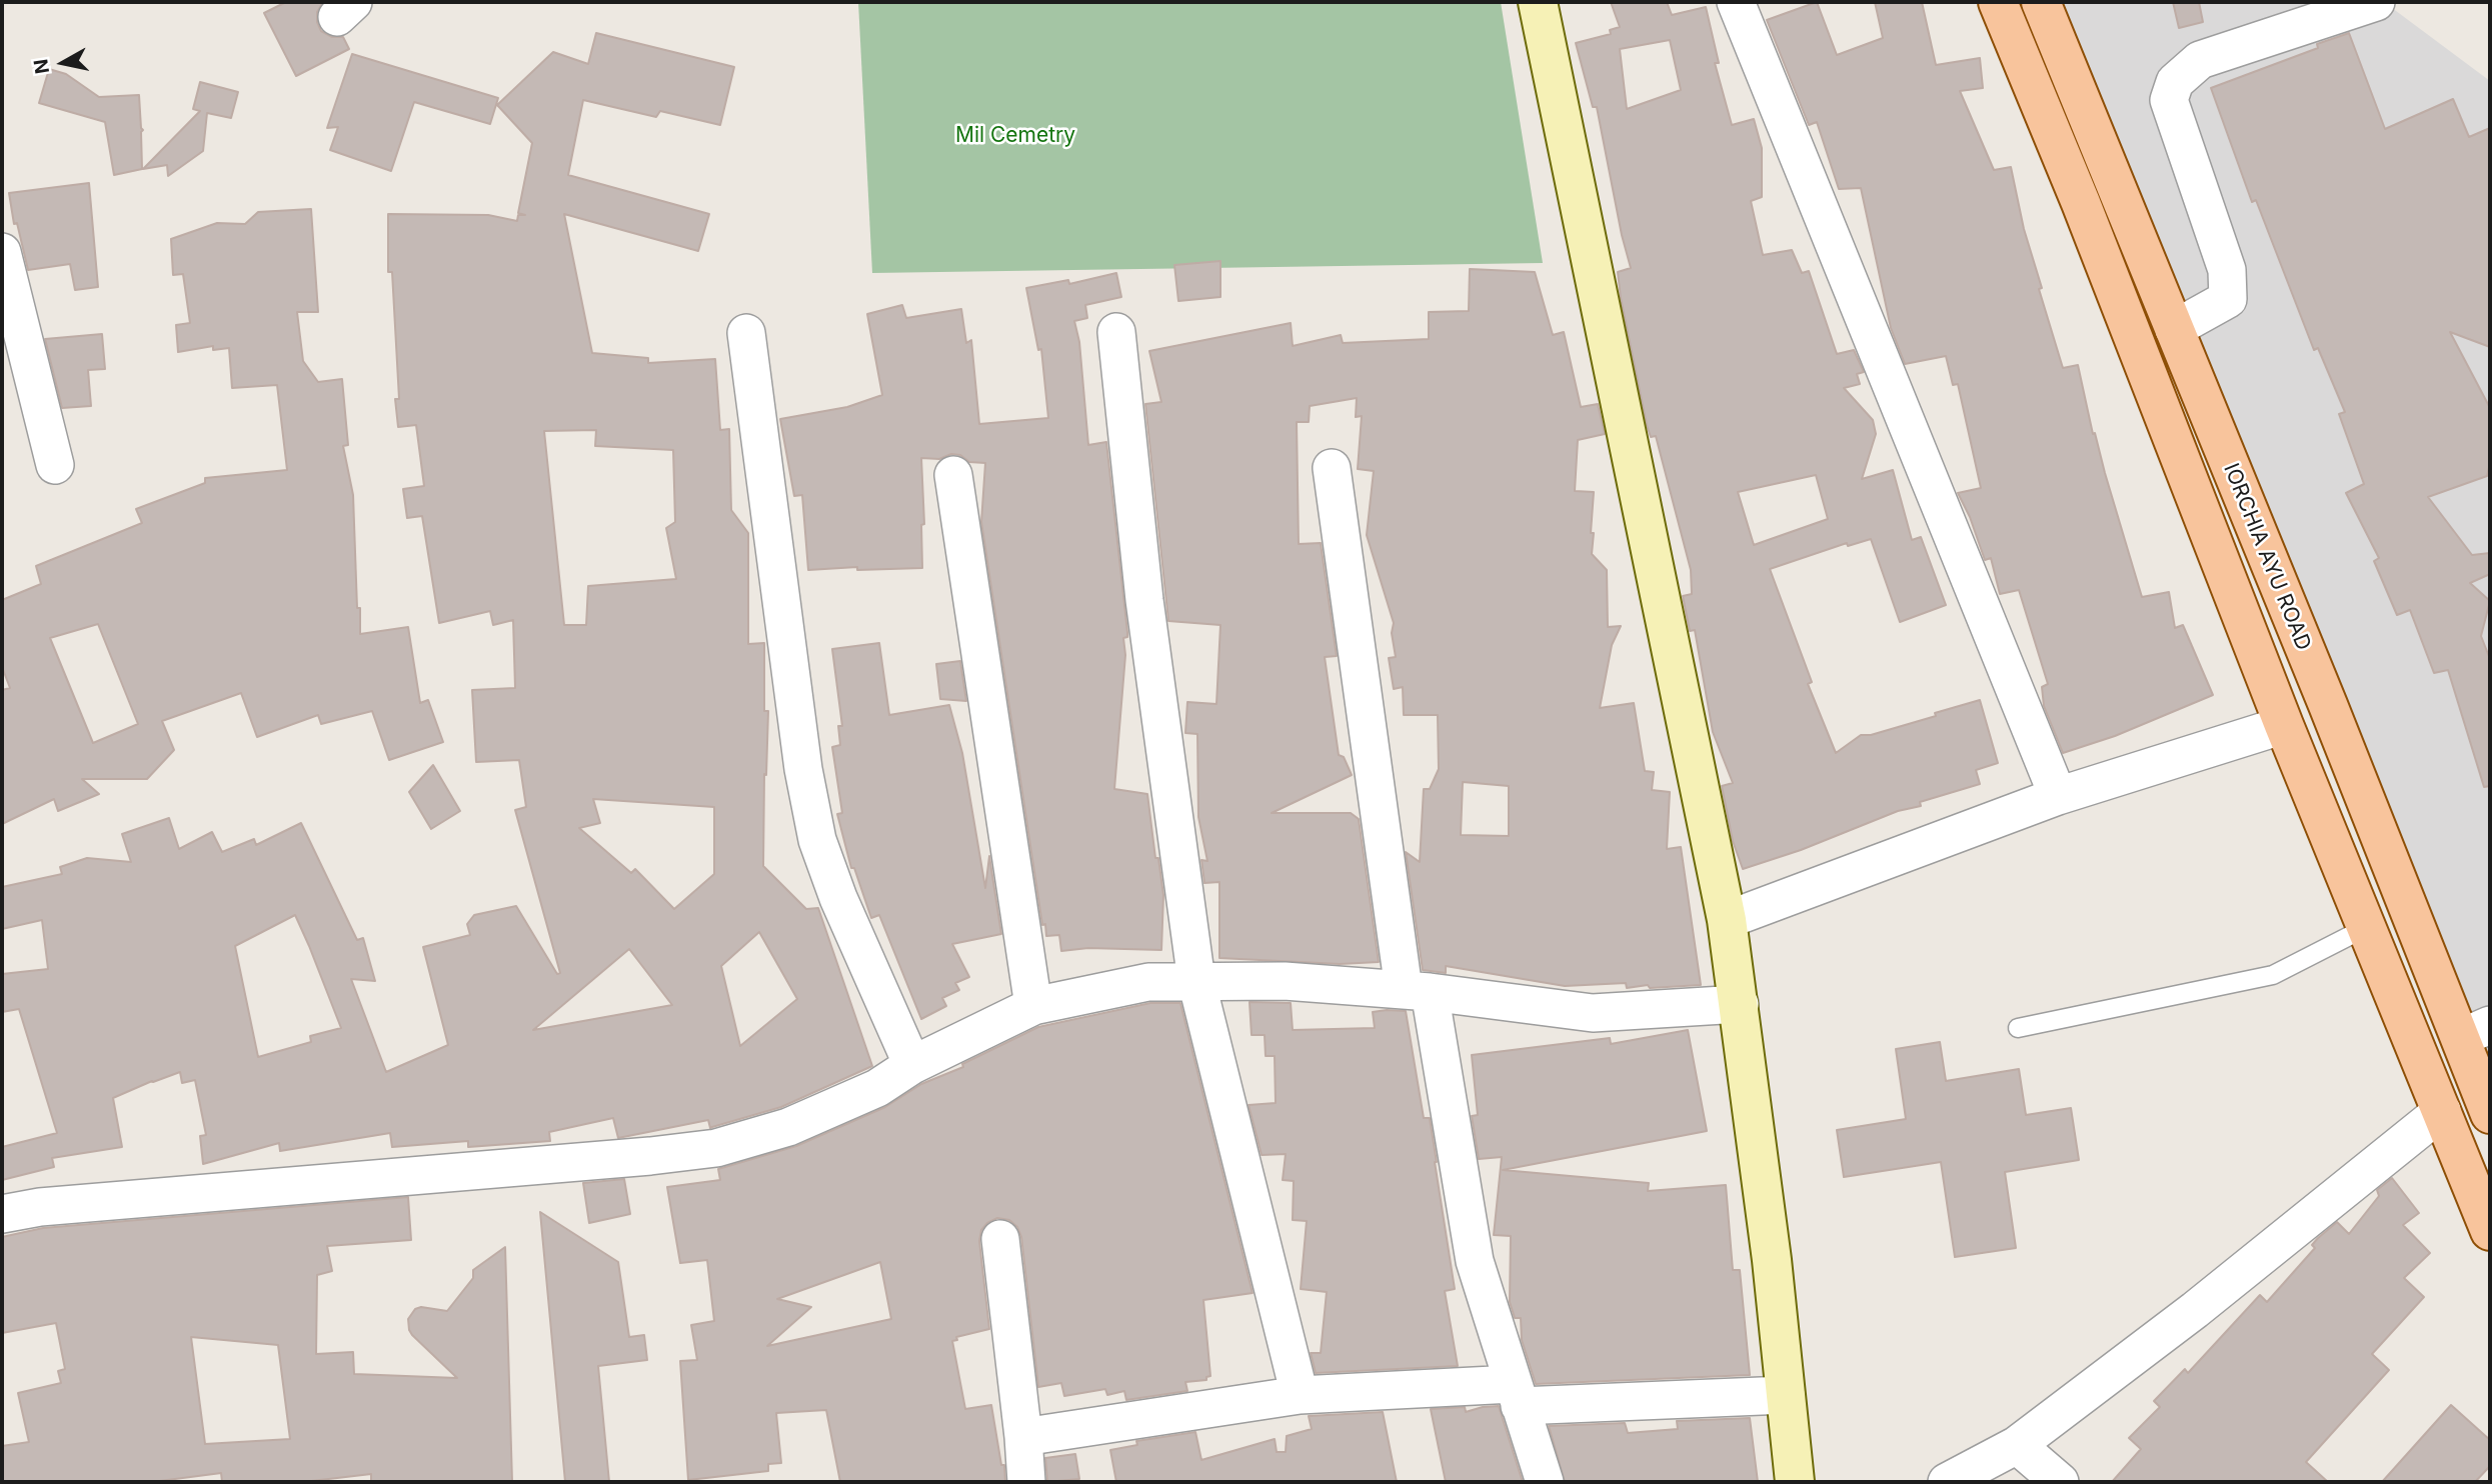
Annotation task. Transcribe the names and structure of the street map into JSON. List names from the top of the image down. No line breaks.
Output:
{"streets":{"main road":["IORCHIA AYU ROAD"]},"parks":["Mil Cemetry"],"north":"left"}
